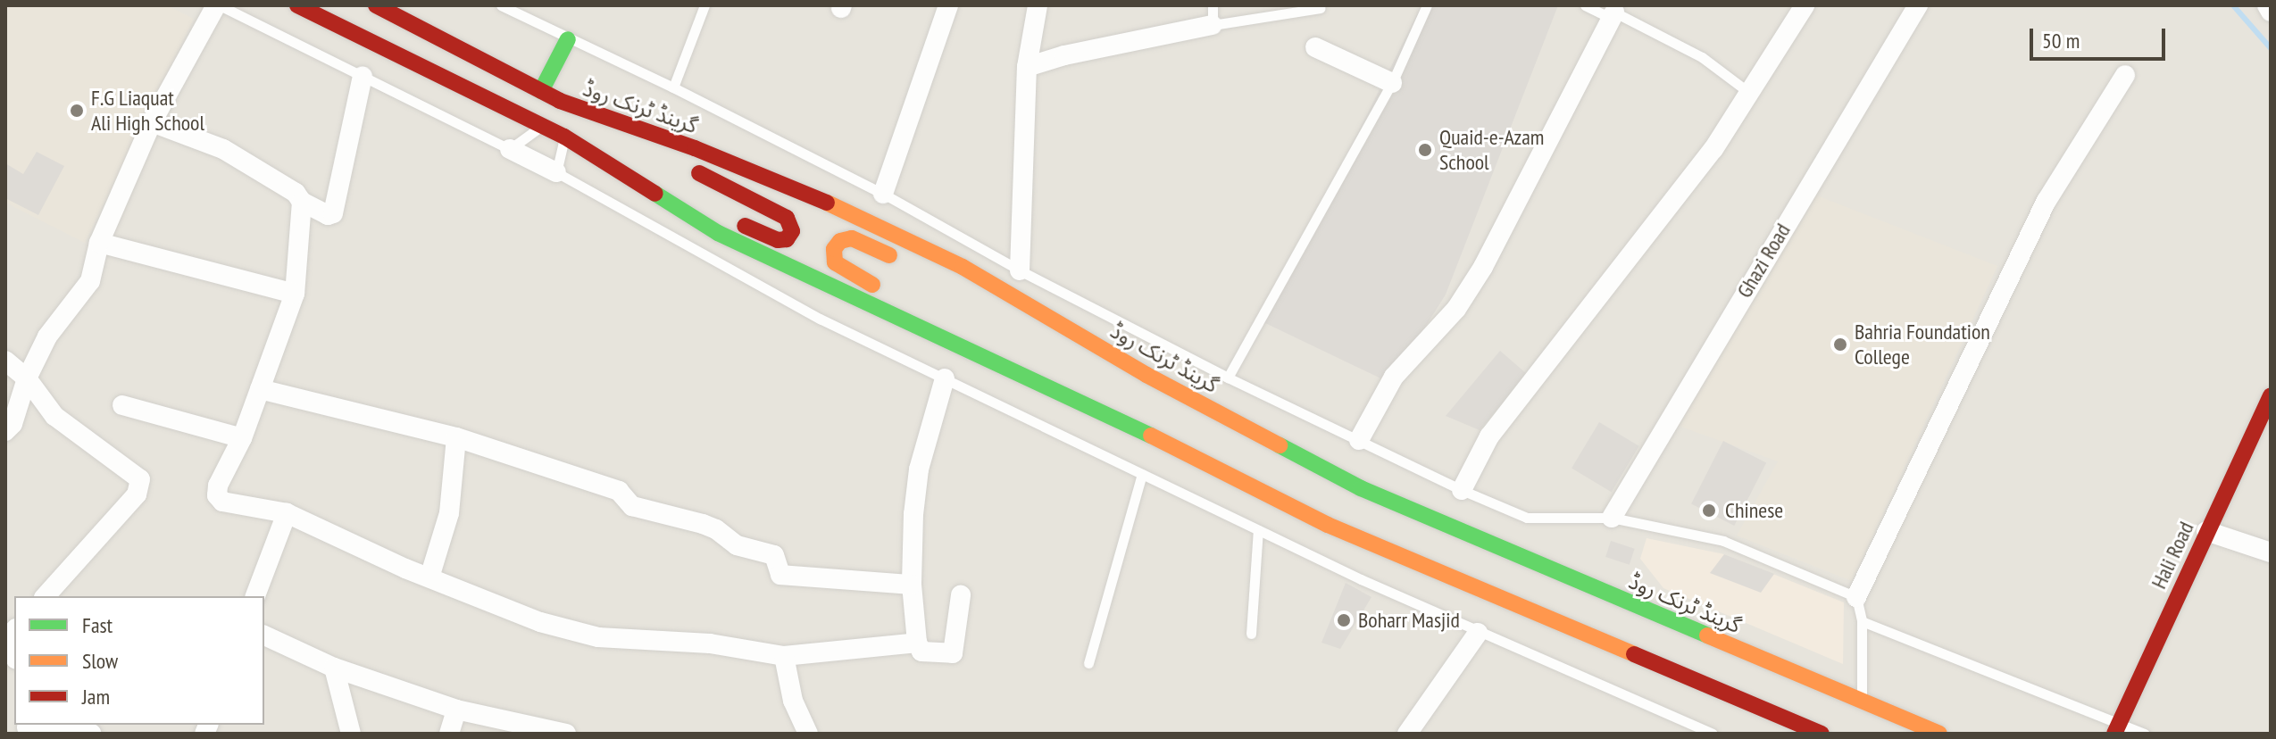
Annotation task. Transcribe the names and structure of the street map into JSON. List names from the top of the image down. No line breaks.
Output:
{"streets":{"main road":["گرینڈ ٹرنک روڈ","Hali Road"],"street":["Ghazi Road"]},"places":["F.G Liaquat Ali High School","Quaid-e-Azam School","Bahria Foundation College","Chinese","Boharr Masjid"],"legend":["Fast","Slow","Jam"],"scale_bar":"50 m"}
